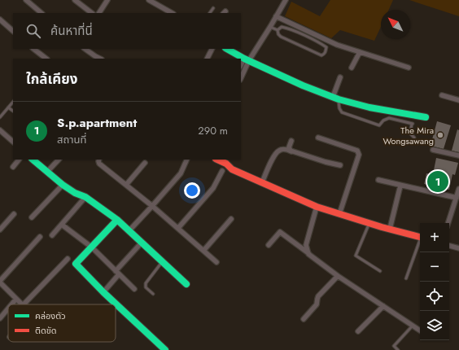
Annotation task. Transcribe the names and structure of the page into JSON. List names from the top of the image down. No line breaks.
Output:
{"places":["The Mira Wongsawang"],"legend":["คล่องตัว","ติดขัด"],"north":"top left","page":{"search":"ค้นหาที่นี่","heading":"ใกล้เคียง","list":[{"mark":"1","name":"S.p.apartment","note":"สถานที่","value":"290 m"}],"pins":"1","map_buttons":["+","−"]}}
